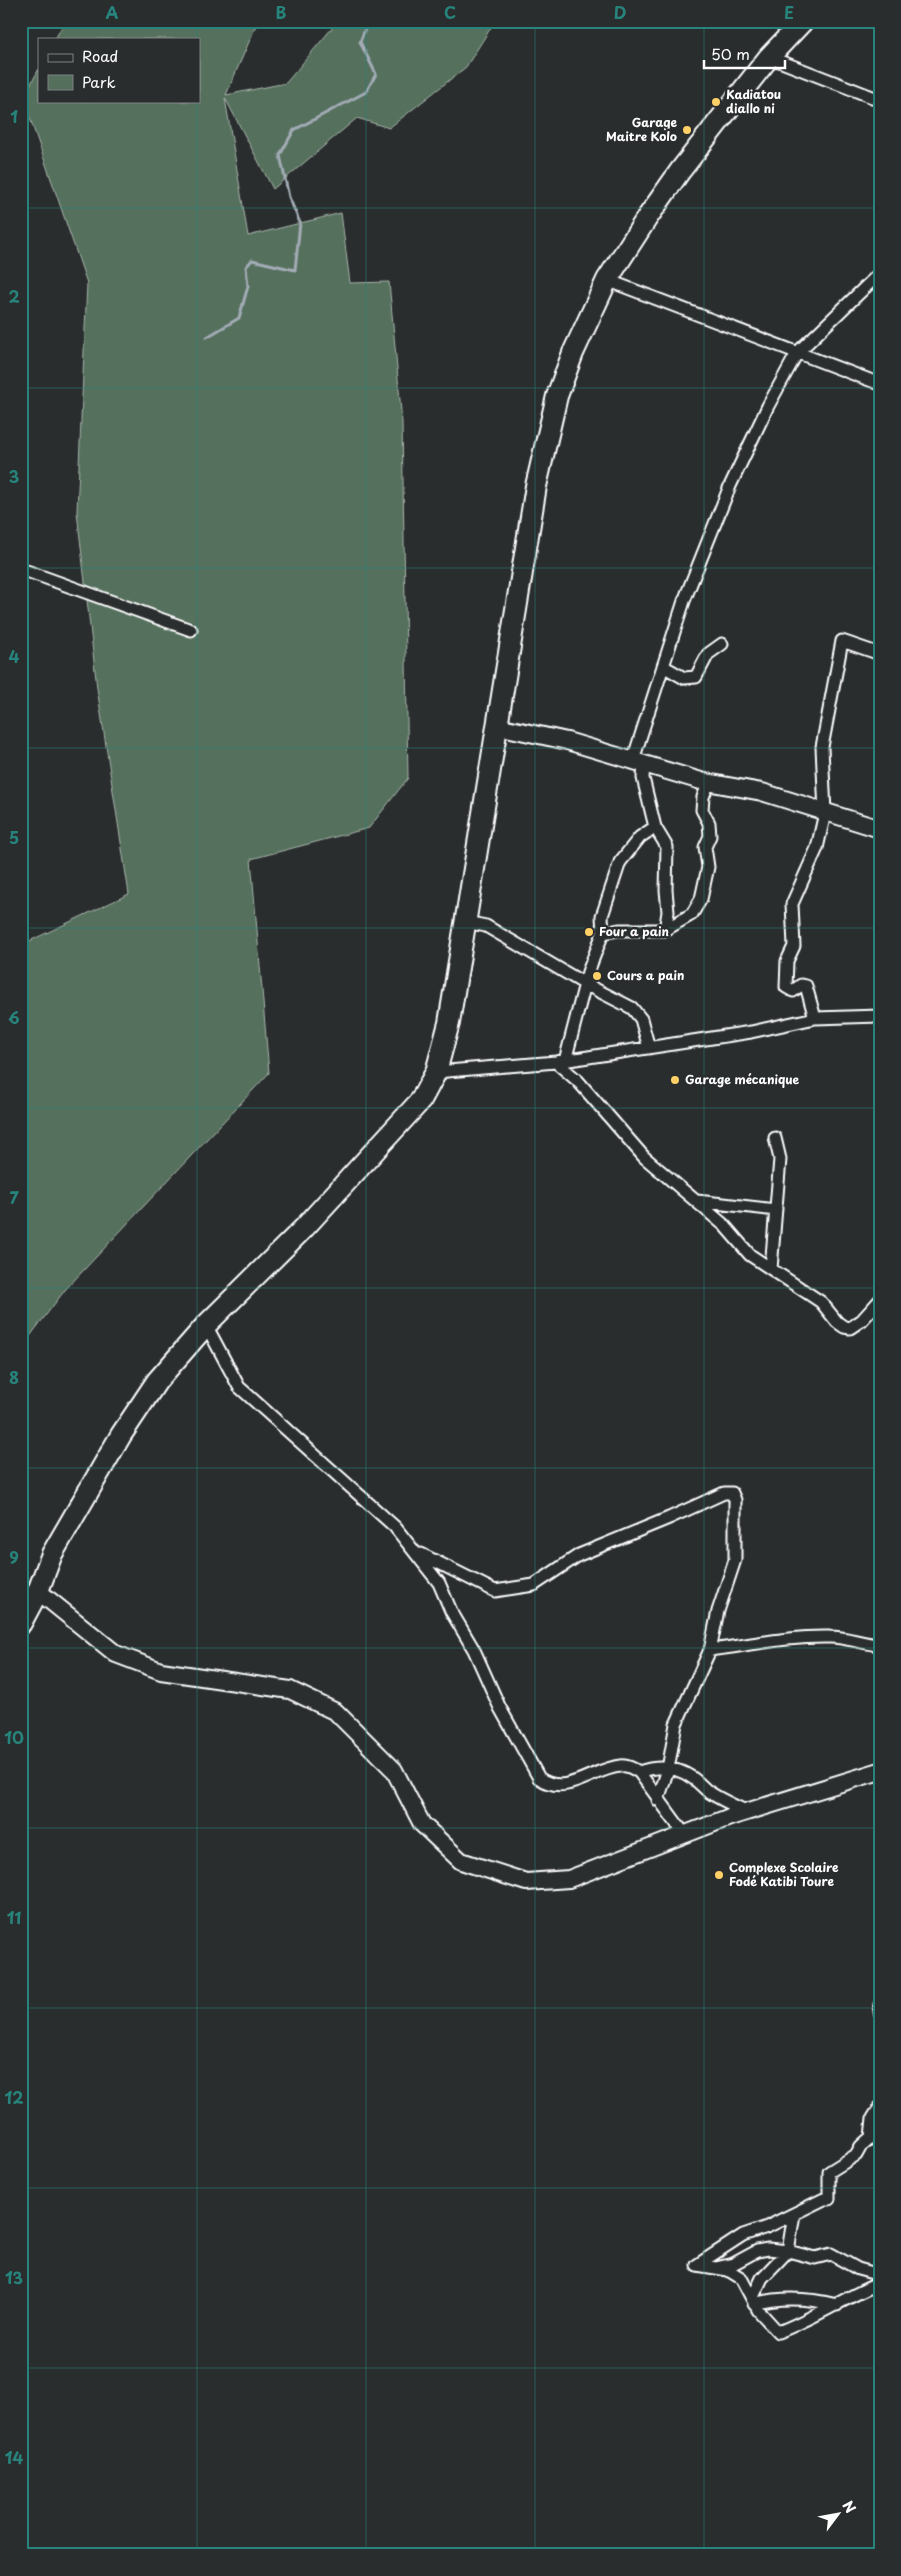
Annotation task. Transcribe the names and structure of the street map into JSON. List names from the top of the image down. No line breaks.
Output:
{"places":["Kadiatou diallo ni","Garage Maitre Kolo","Four a pain","Cours a pain","Garage mécanique","Complexe Scolaire Fodé Katibi Toure"],"legend":["Road","Park"],"scale_bar":"50 m","north":"top right","grid":{"columns":["A","B","C","D","E"],"rows":["1","2","3","4","5","6","7","8","9","10","11","12","13","14"]}}
